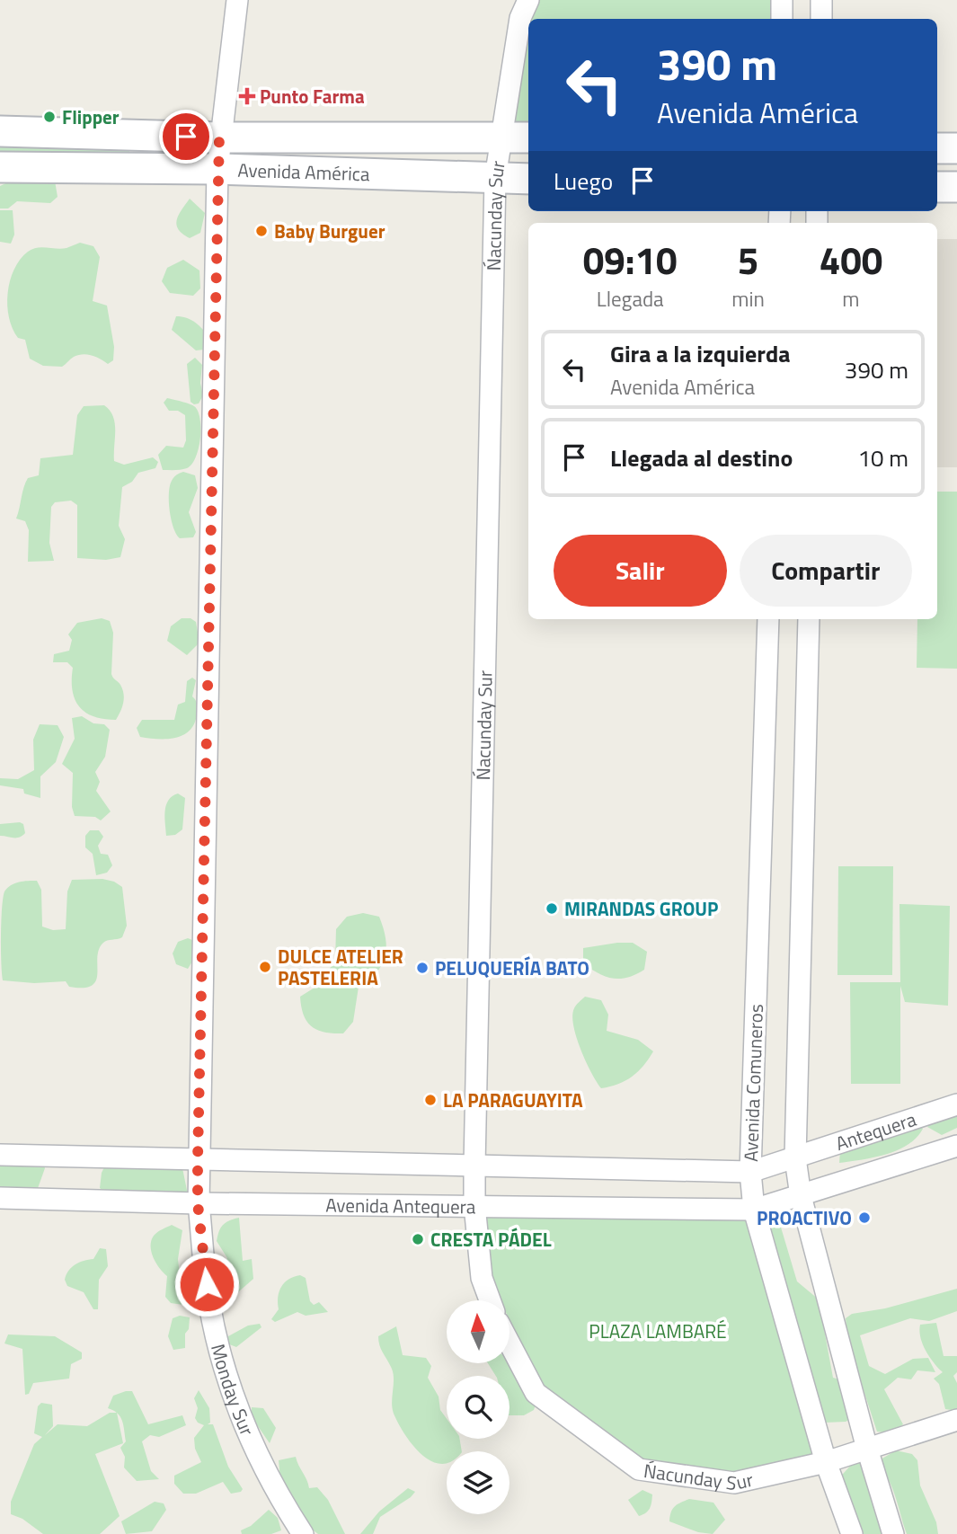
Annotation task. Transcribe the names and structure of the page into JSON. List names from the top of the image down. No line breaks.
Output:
{"streets":{"main road":["Avenida América"],"street":["Ńacunday Sur","Avenida Comuneros","Antequera","Avenida Antequera","Monday Sur"]},"crossings":[["Avenida América","Ńacunday Sur"],["Avenida América","Monday Sur"],["Ńacunday Sur","Avenida Comuneros"],["Ńacunday Sur","Avenida Antequera"],["Avenida Comuneros","Avenida Antequera"],["Antequera","Avenida Antequera"],["Avenida Antequera","Monday Sur"]],"parks":["PLAZA LAMBARÉ"],"places":{"health":["Punto Farma"],"other":["Flipper","Baby Burguer","MIRANDAS GROUP","DULCE ATELIER PASTELERIA","PELUQUERÍA BATO","LA PARAGUAYITA","PROACTIVO","CRESTA PÁDEL"]},"north":"top","page":{"turn":["390 m","Avenida América"],"then":"Luego","eta":["09:10","Llegada","5","min","400","m"],"list":[{"name":"Gira a la izquierda","note":"Avenida América","value":"390 m"},{"name":"Llegada al destino","value":"10 m"}],"buttons":["Salir","Compartir"]}}
